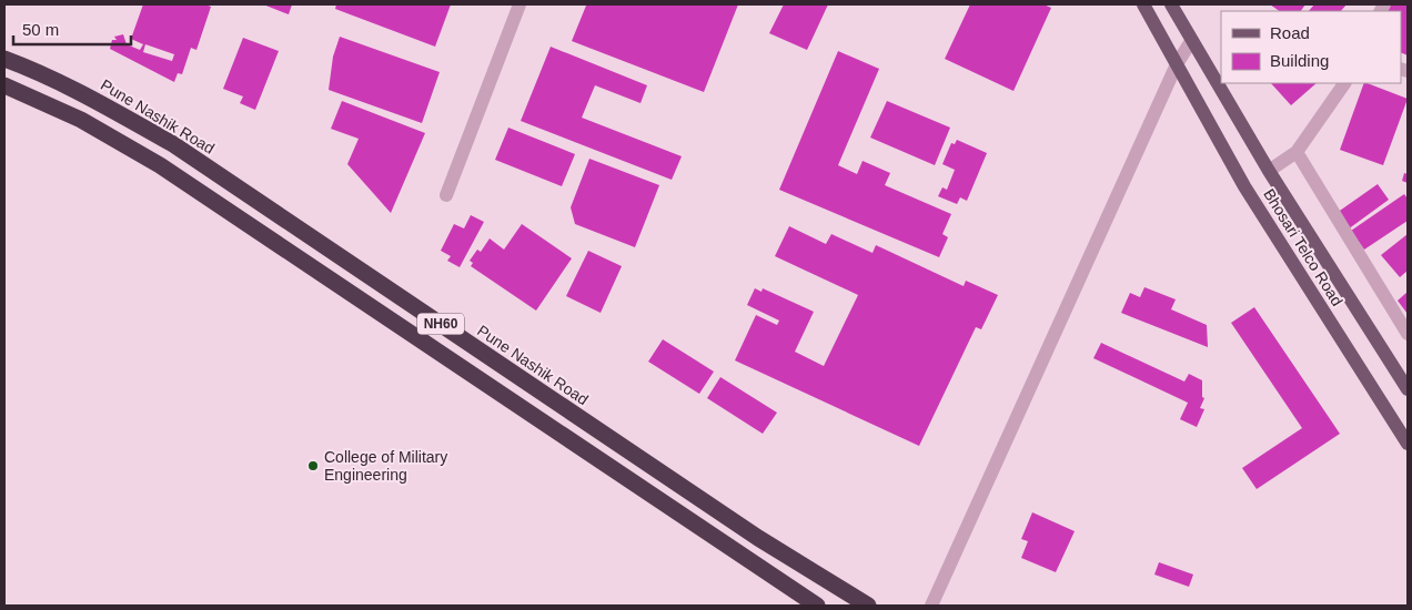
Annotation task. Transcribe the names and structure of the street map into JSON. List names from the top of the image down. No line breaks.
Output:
{"streets":{"highway":["Pune Nashik Road","NH60"],"main road":["Bhosari Telco Road"]},"places":["College of Military Engineering"],"legend":["Road","Building"],"scale_bar":"50 m"}
